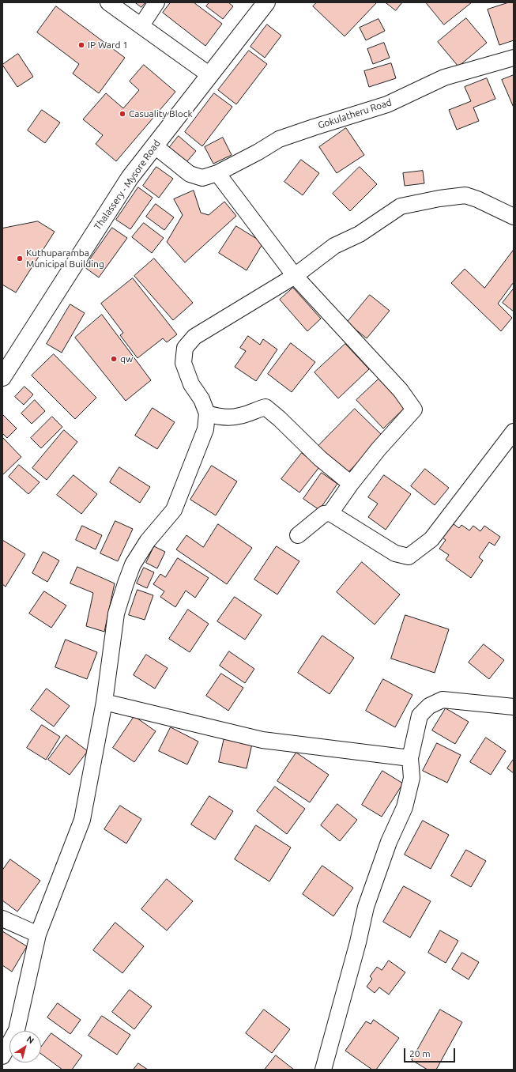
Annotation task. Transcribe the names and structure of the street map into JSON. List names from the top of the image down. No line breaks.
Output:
{"streets":{"main road":["Thalassery - Mysore Road"],"street":["Gokulatheru Road"]},"crossings":[["Gokulatheru Road","Thalassery - Mysore Road"]],"places":["IP Ward 1","Casuality Block","Kuthuparamba Municipal Building","qw"],"scale_bar":"20 m","north":"top right"}
